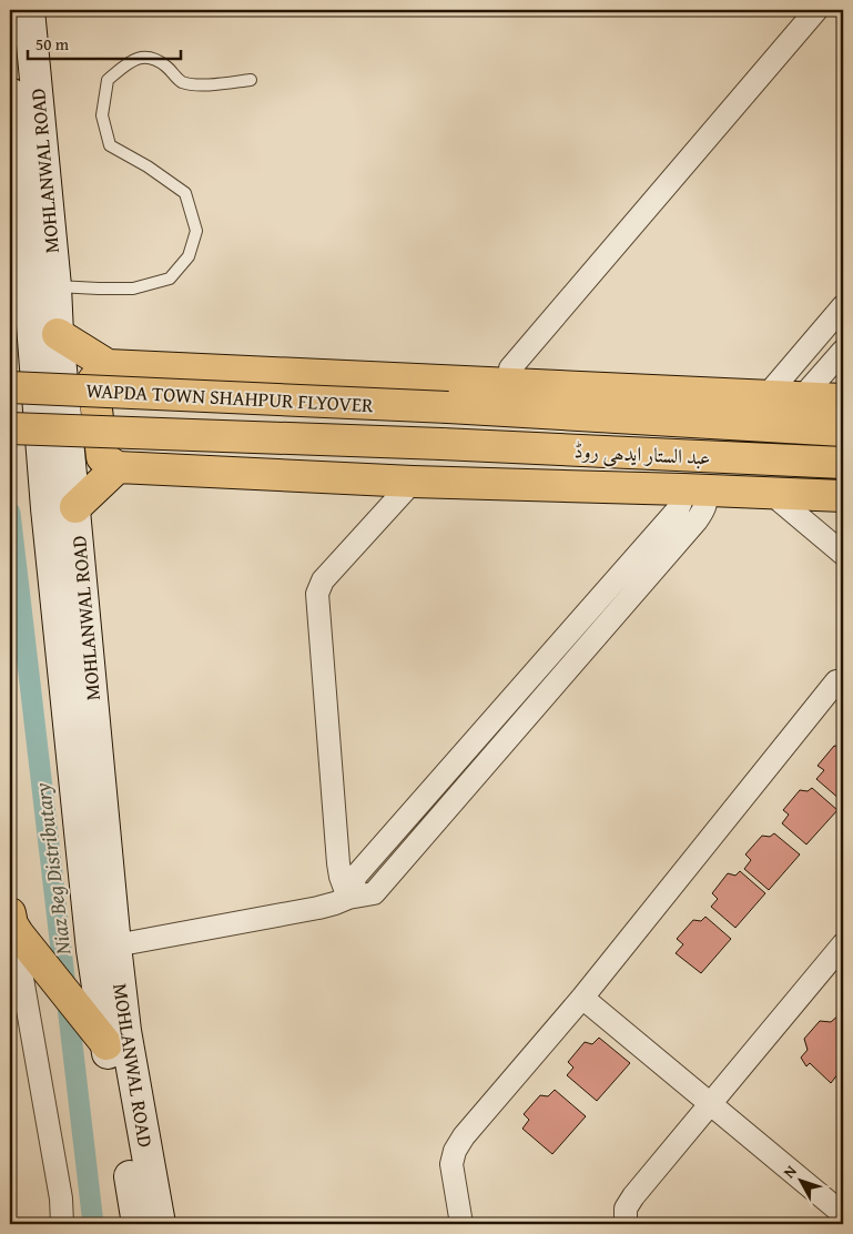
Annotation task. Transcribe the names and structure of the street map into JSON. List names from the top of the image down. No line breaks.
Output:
{"streets":{"main road":["MOHLANWAL ROAD","WAPDA TOWN SHAHPUR FLYOVER","عبد الستار ایدھی روڈ"]},"crossings":[["WAPDA TOWN SHAHPUR FLYOVER","عبد الستار ایدھی روڈ"]],"water":["Niaz Beg Distributary"],"scale_bar":"50 m","north":"top left"}
